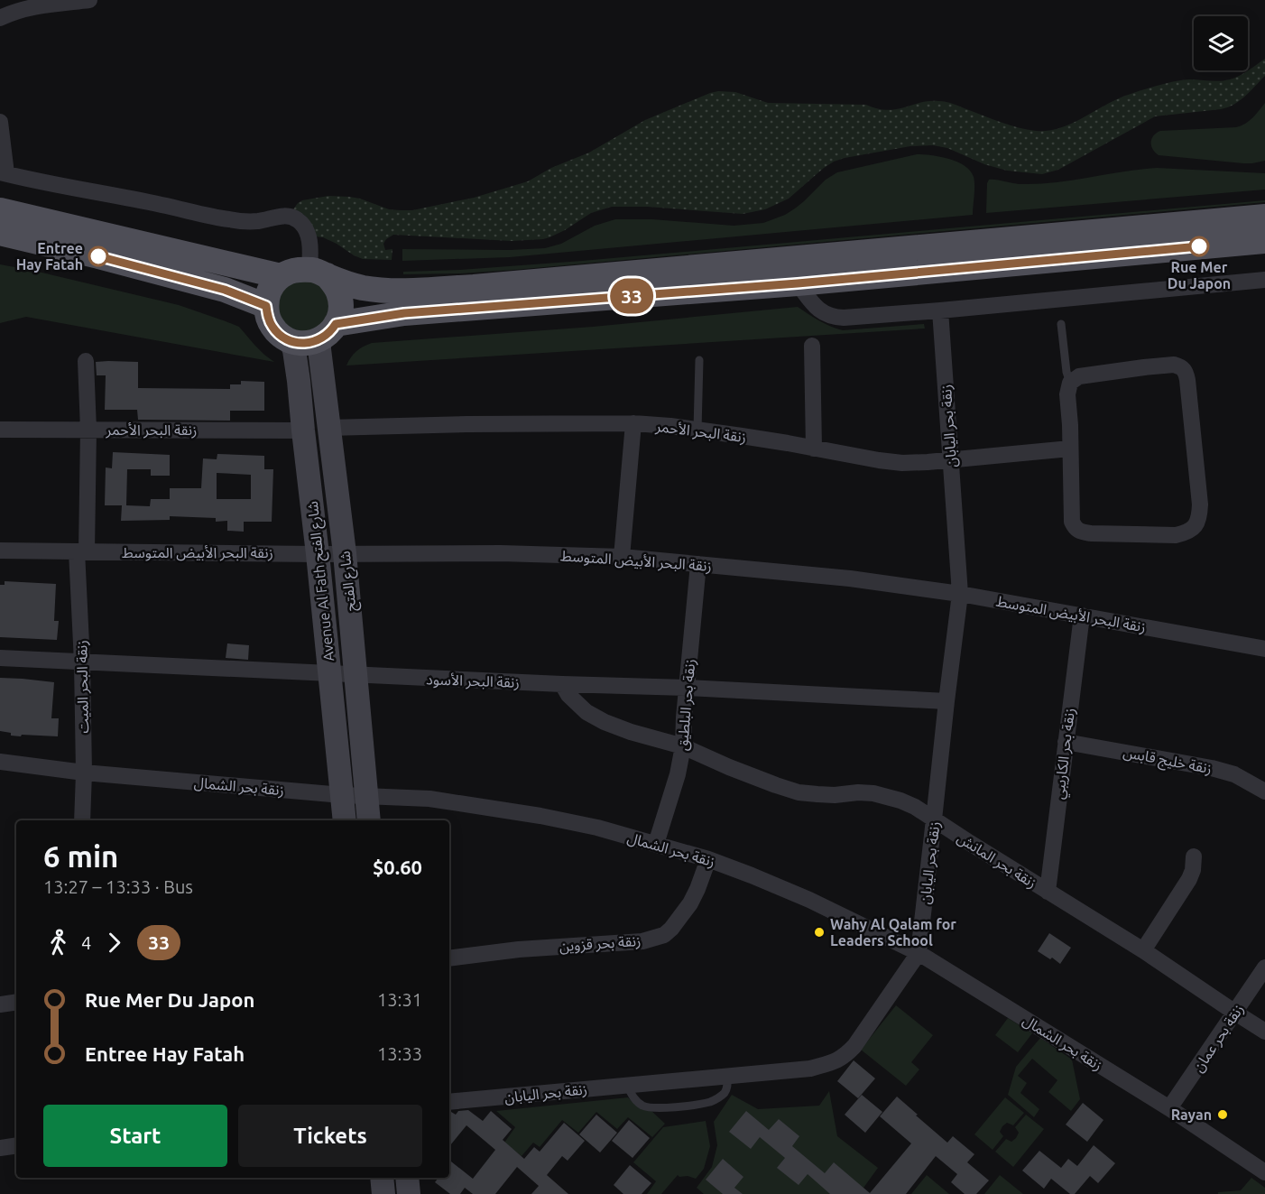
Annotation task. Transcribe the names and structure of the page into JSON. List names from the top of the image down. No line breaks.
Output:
{"streets":{"street":["زنقة بحر اليابان","زنقة البحر الأحمر","زنقة البحر الأبيض المتوسط","Avenue Al Fath شارع الفتح","شارع الفتح","زنقة البحر الأسود","زنقة البحر الميت","زنقة بحر البلطيق","زنقة بحر الكاريبي","زنقة خليج قابس","زنقة بحر الشمال","زنقة بحر المانش","زنقة بحر قزوين","زنقة بحر عمان"]},"crossings":[["زنقة بحر اليابان","زنقة البحر الأحمر"],["زنقة بحر اليابان","زنقة البحر الأبيض المتوسط"],["زنقة بحر اليابان","زنقة البحر الأسود"],["زنقة بحر اليابان","زنقة بحر الشمال"],["زنقة بحر اليابان","زنقة بحر المانش"],["زنقة البحر الأحمر","Avenue Al Fath شارع الفتح"],["زنقة البحر الأحمر","شارع الفتح"],["زنقة البحر الأحمر","زنقة البحر الميت"],["زنقة البحر الأبيض المتوسط","Avenue Al Fath شارع الفتح"],["زنقة البحر الأبيض المتوسط","شارع الفتح"],["زنقة البحر الأبيض المتوسط","زنقة البحر الميت"],["زنقة البحر الأبيض المتوسط","زنقة بحر البلطيق"],["زنقة البحر الأبيض المتوسط","زنقة بحر الكاريبي"],["Avenue Al Fath شارع الفتح","شارع الفتح"],["Avenue Al Fath شارع الفتح","زنقة البحر الأسود"],["Avenue Al Fath شارع الفتح","زنقة بحر الشمال"],["شارع الفتح","زنقة البحر الأسود"],["شارع الفتح","زنقة بحر الشمال"],["زنقة البحر الأسود","زنقة البحر الميت"],["زنقة البحر الأسود","زنقة بحر البلطيق"],["زنقة البحر الأسود","زنقة بحر المانش"],["زنقة البحر الميت","زنقة بحر الشمال"],["زنقة بحر البلطيق","زنقة بحر الشمال"],["زنقة بحر البلطيق","زنقة بحر المانش"],["زنقة بحر الكاريبي","زنقة خليج قابس"],["زنقة بحر الكاريبي","زنقة بحر المانش"],["زنقة بحر الشمال","زنقة بحر قزوين"],["زنقة بحر الشمال","زنقة بحر عمان"],["زنقة بحر المانش","زنقة بحر عمان"]],"places":["Rue Mer Du Japon","Entree Hay Fatah","Wahy Al Qalam for Leaders School","Rayan"],"lines":["bus line 33"],"page":{"on_map":"33","heading":["6 min","13:27 – 13:33 · Bus","$0.60"],"legs":["4","33"],"list":[{"name":"Rue Mer Du Japon","value":"13:31"},{"name":"Entree Hay Fatah","value":"13:33"}],"buttons":["Start","Tickets"]}}
